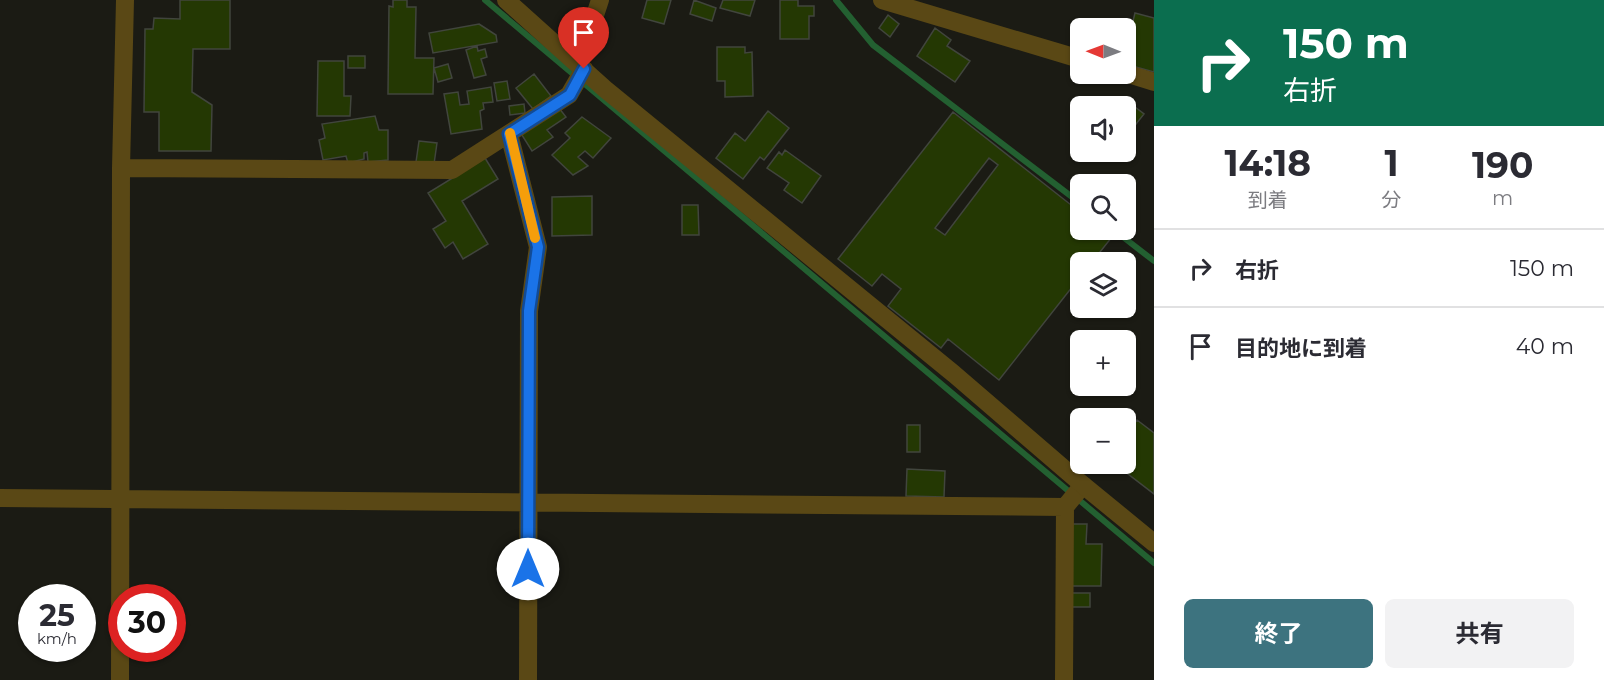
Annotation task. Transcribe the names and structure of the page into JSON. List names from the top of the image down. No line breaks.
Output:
{"north":"left","page":{"turn":["150 m","右折"],"map_buttons":["+","−"],"eta":["14:18","到着","1","分","190","m"],"list":[{"name":"右折","value":"150 m"},{"name":"目的地に到着","value":"40 m"}],"speed":"25 km/h","limit":"30","buttons":["終了","共有"]}}
